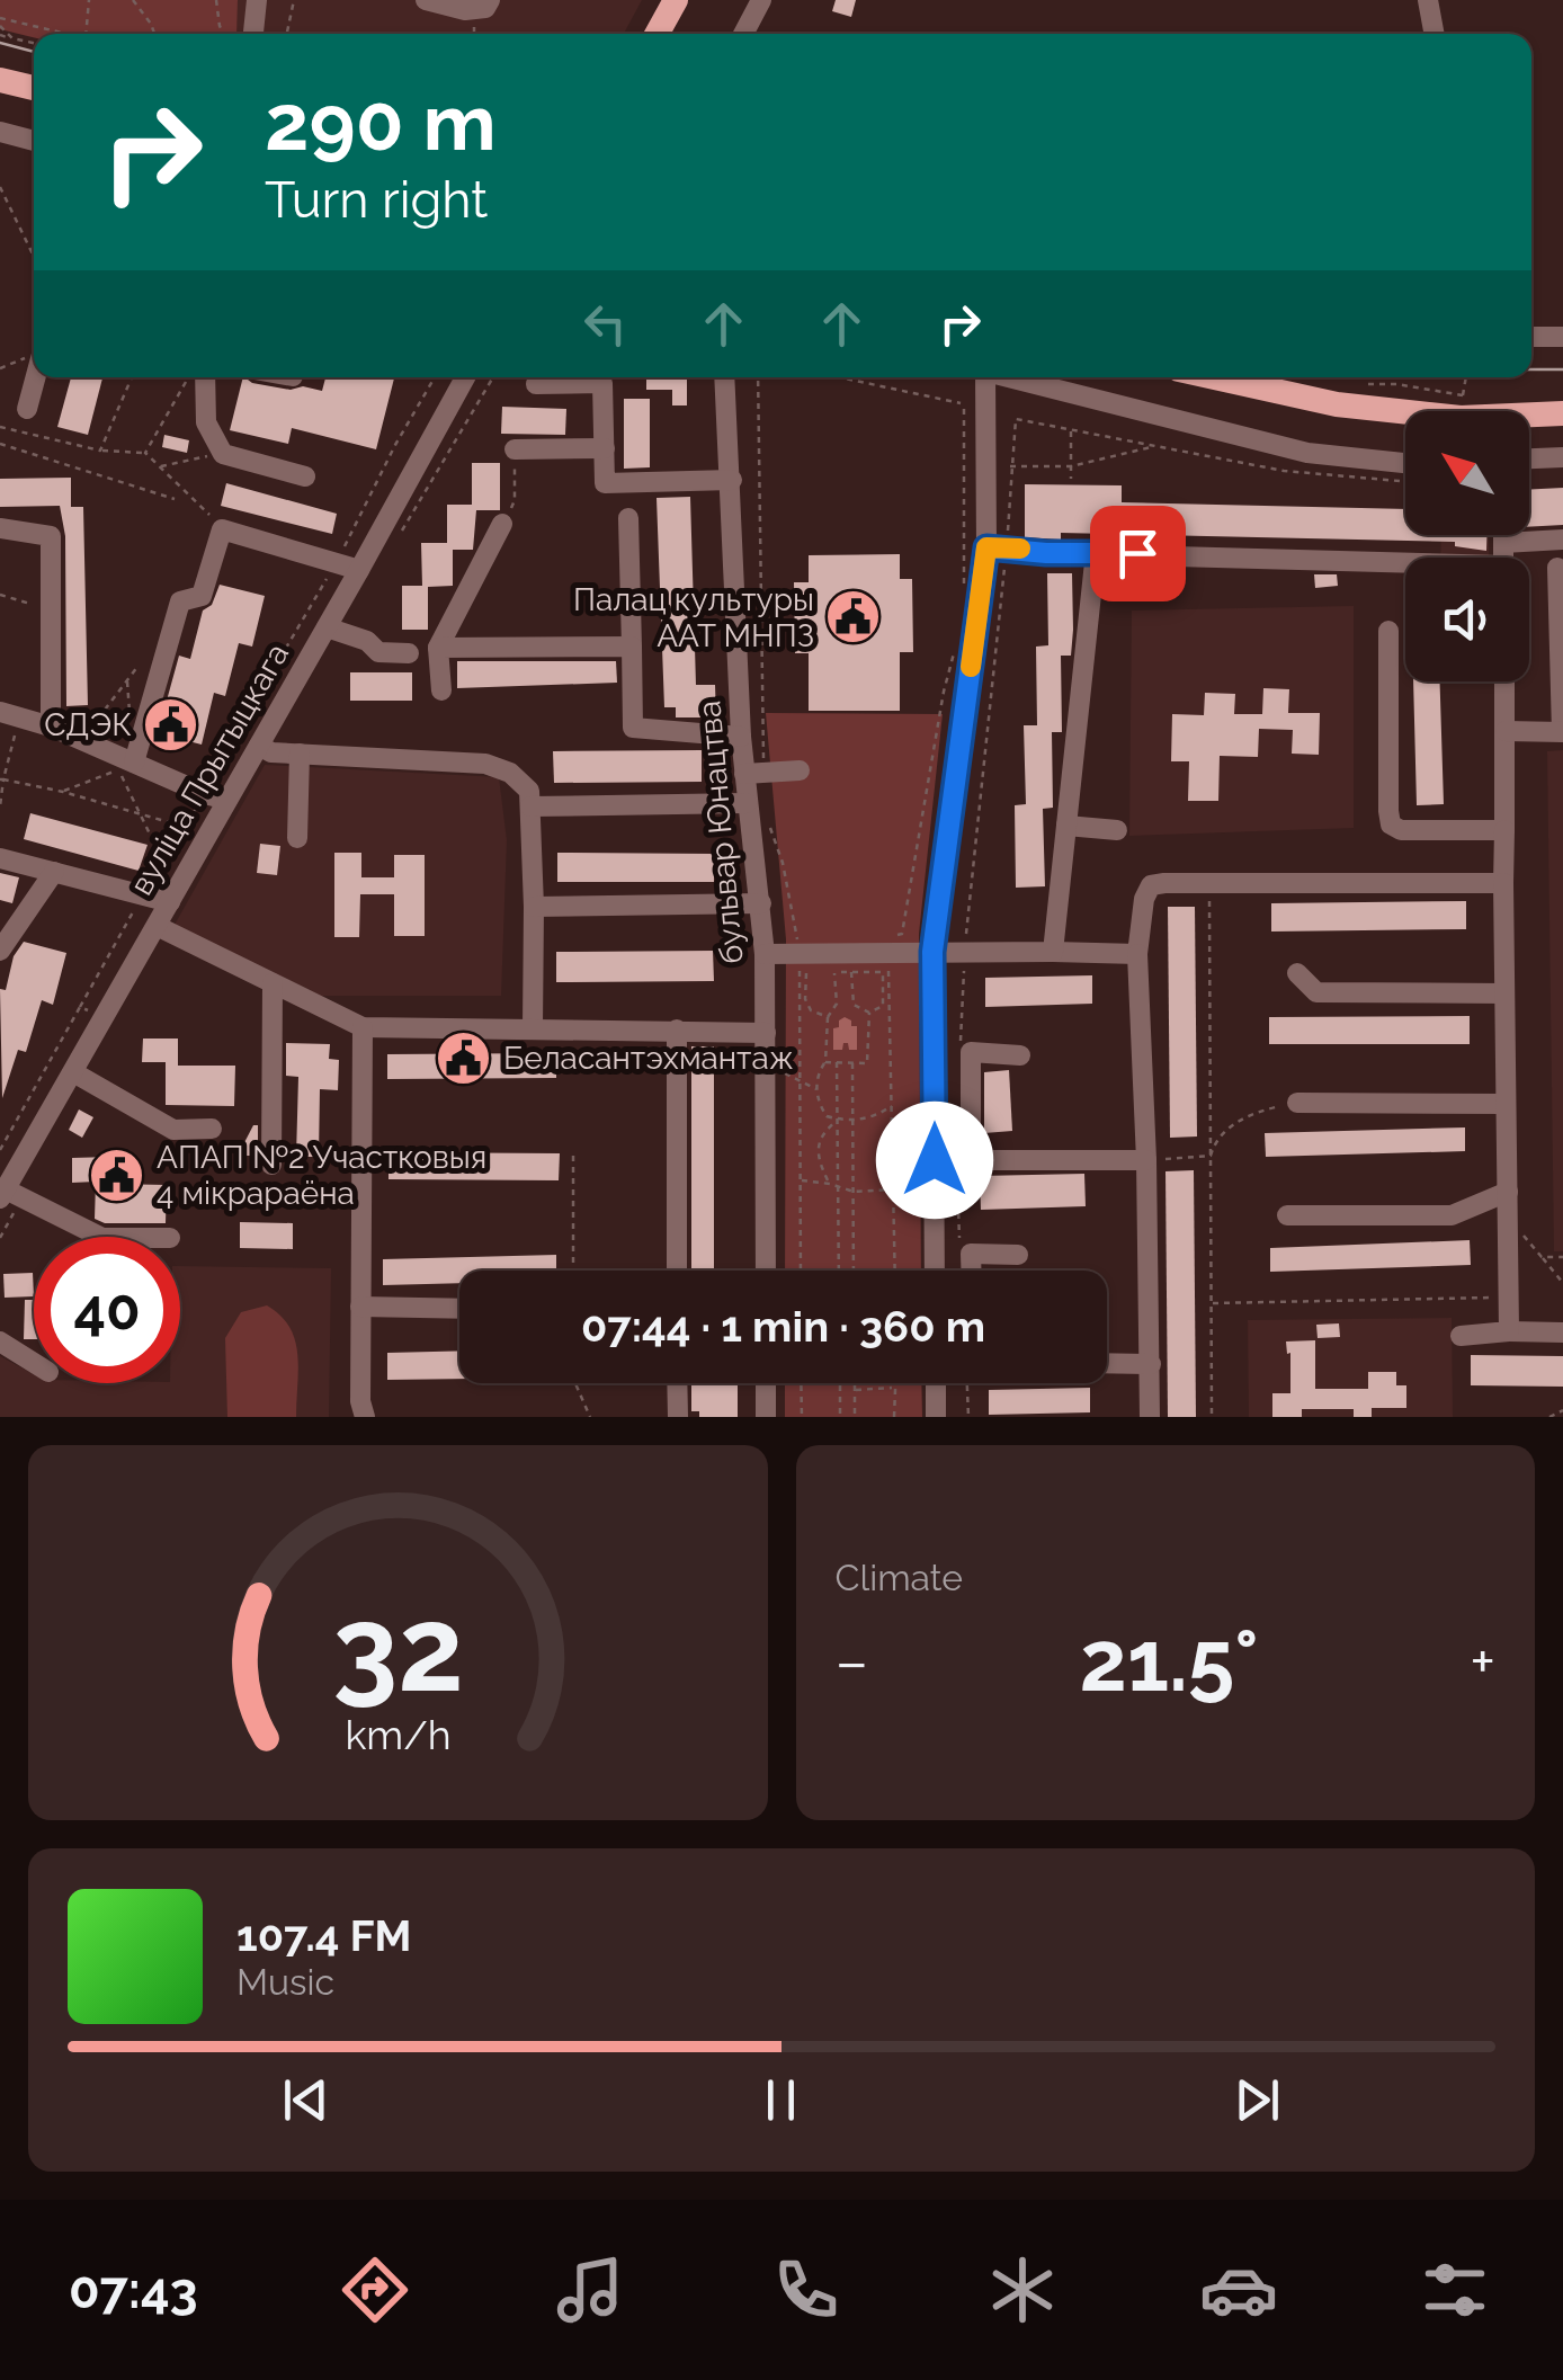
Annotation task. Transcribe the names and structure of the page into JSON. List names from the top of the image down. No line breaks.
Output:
{"streets":{"street":["вуліца Прытыцкага","бульвар Юнацтва"]},"places":{"public building":["Палац культуры ААТ МНПЗ","СДЭК","Беласантэхмантаж","АПАП №2 Участковыя 4 мікрараёна"]},"north":"top left","page":{"turn":["290 m","Turn right"],"limit":"40","trip":"07:44 · 1 min · 360 m","tile":"Climate","heat":["−","21.5°","+"],"song":["107.4 FM","Music"],"tabs":"07:43","gauge":["32","km/h"]}}
